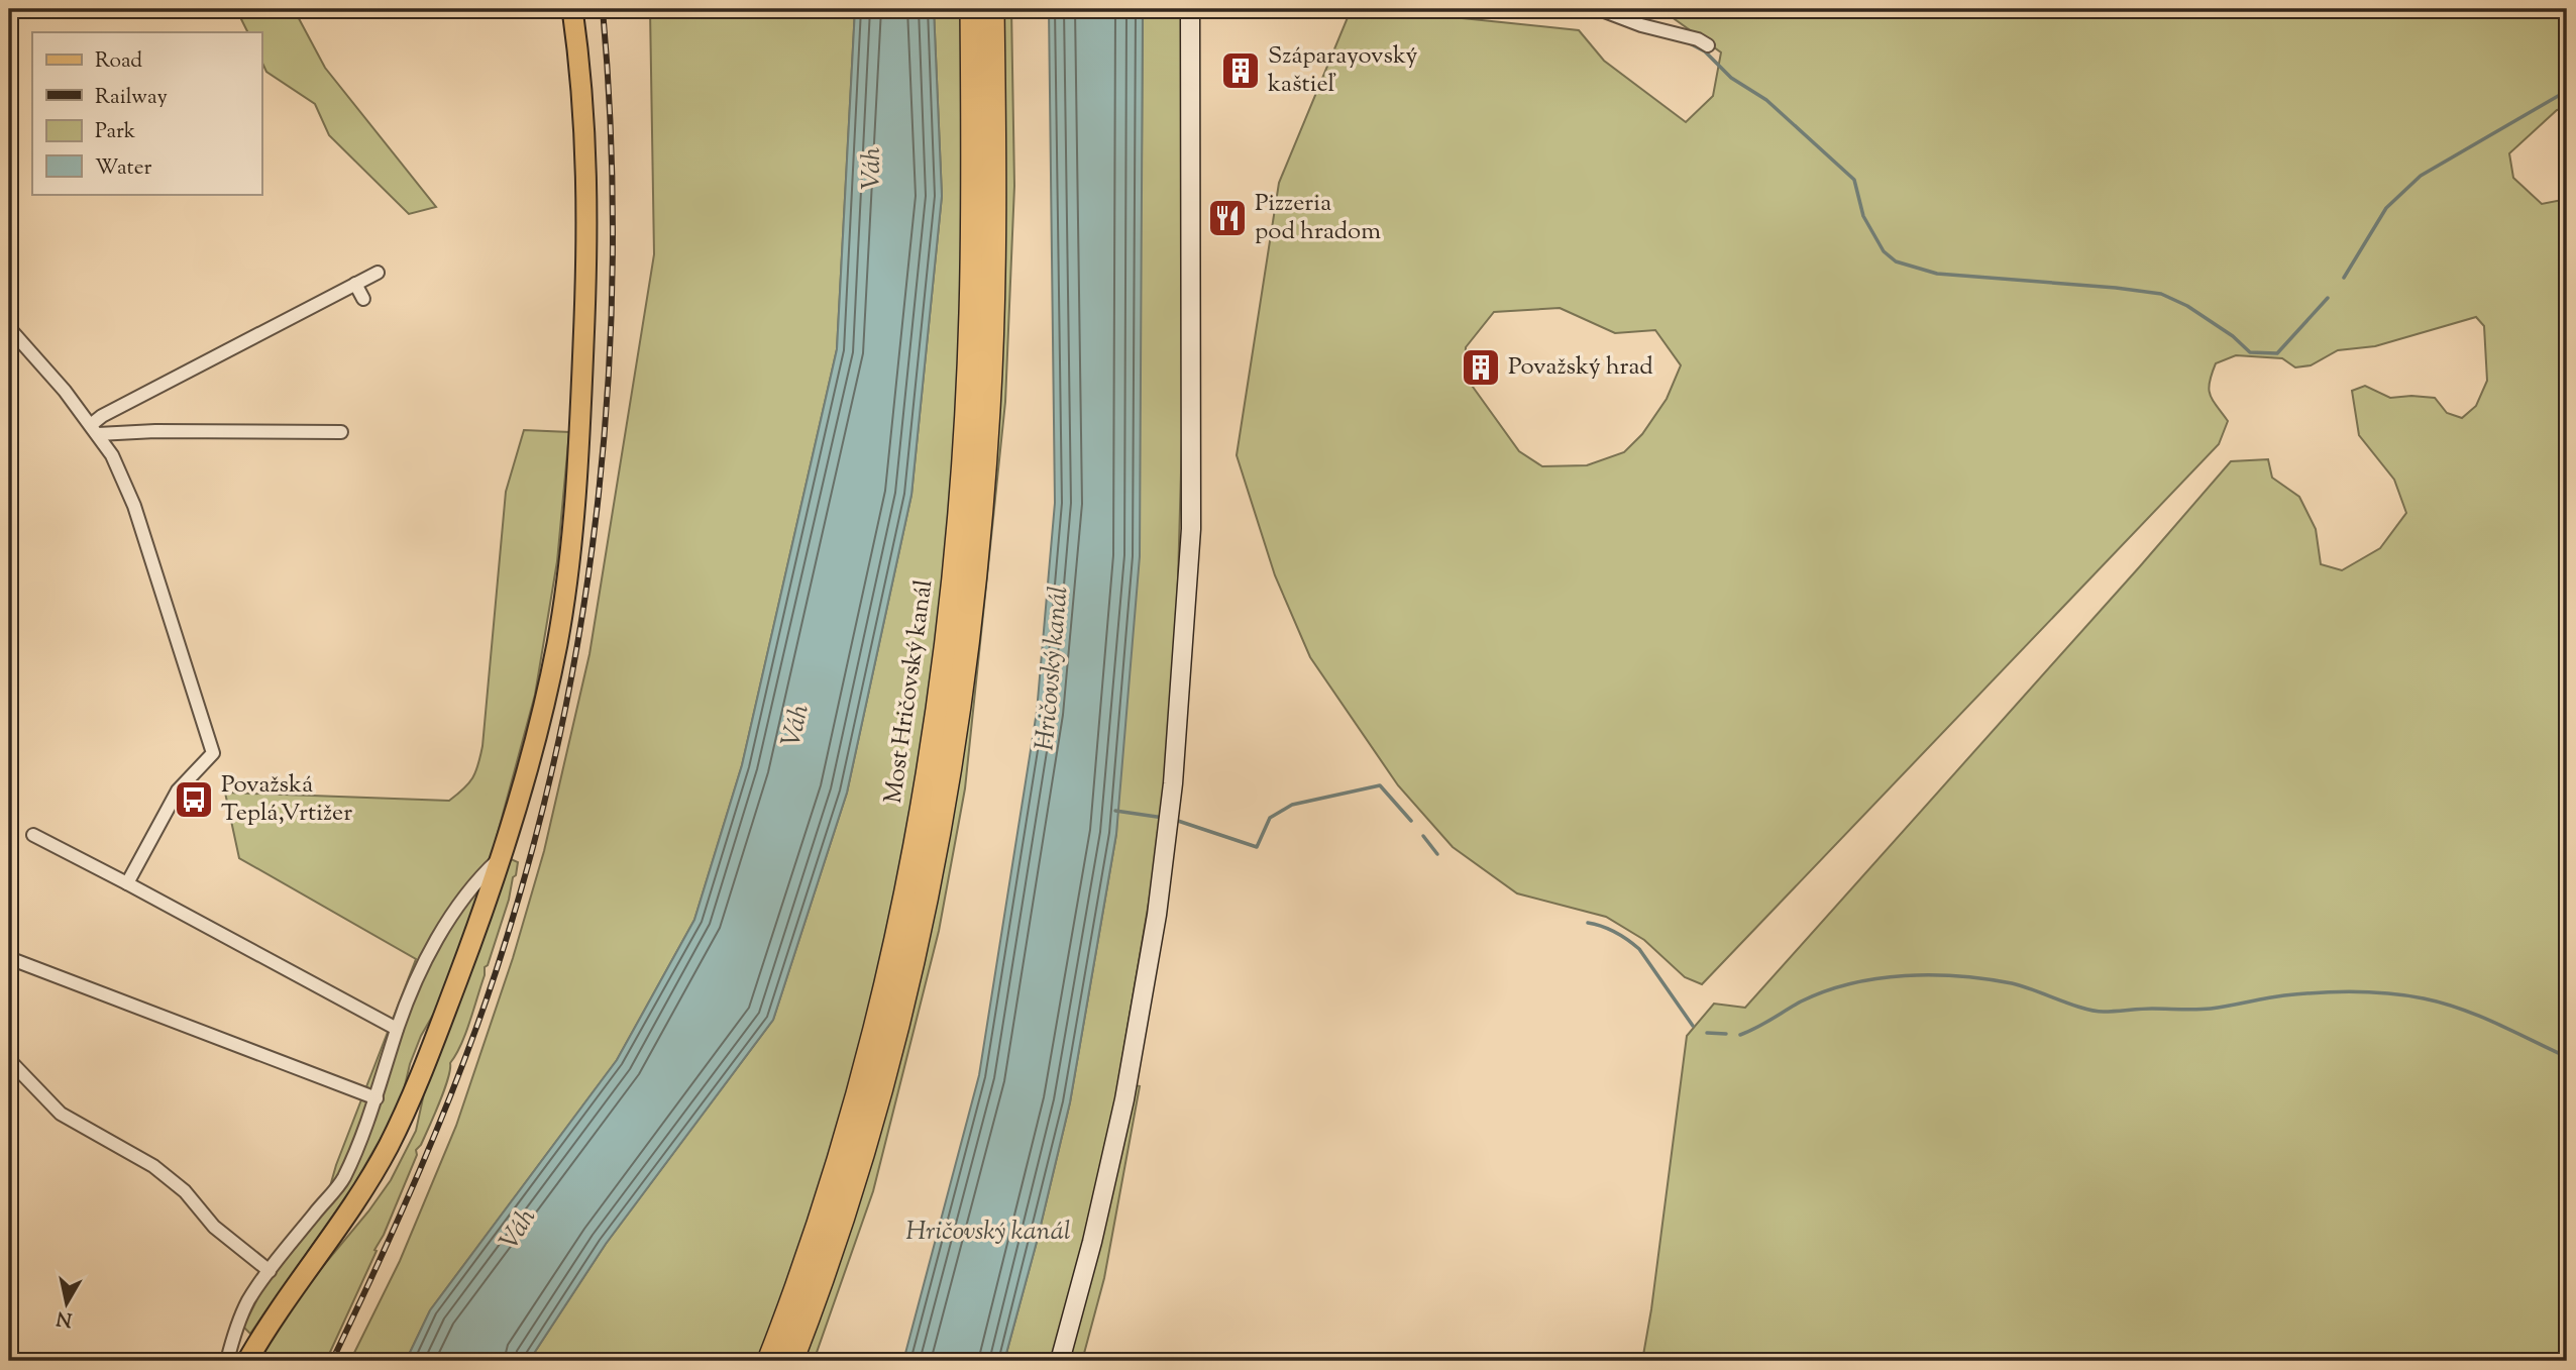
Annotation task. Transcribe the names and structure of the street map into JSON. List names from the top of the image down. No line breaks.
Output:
{"streets":{"highway":["Most Hričovský kanál"]},"water":["Váh","Hričovský kanál"],"places":{"building":["Száparayovský kaštieľ","Považský hrad"],"restaurant":["Pizzeria pod hradom"],"bus stop":["Považská Teplá,Vrtižer"]},"legend":["Road","Railway","Park","Water"],"north":"bottom"}
